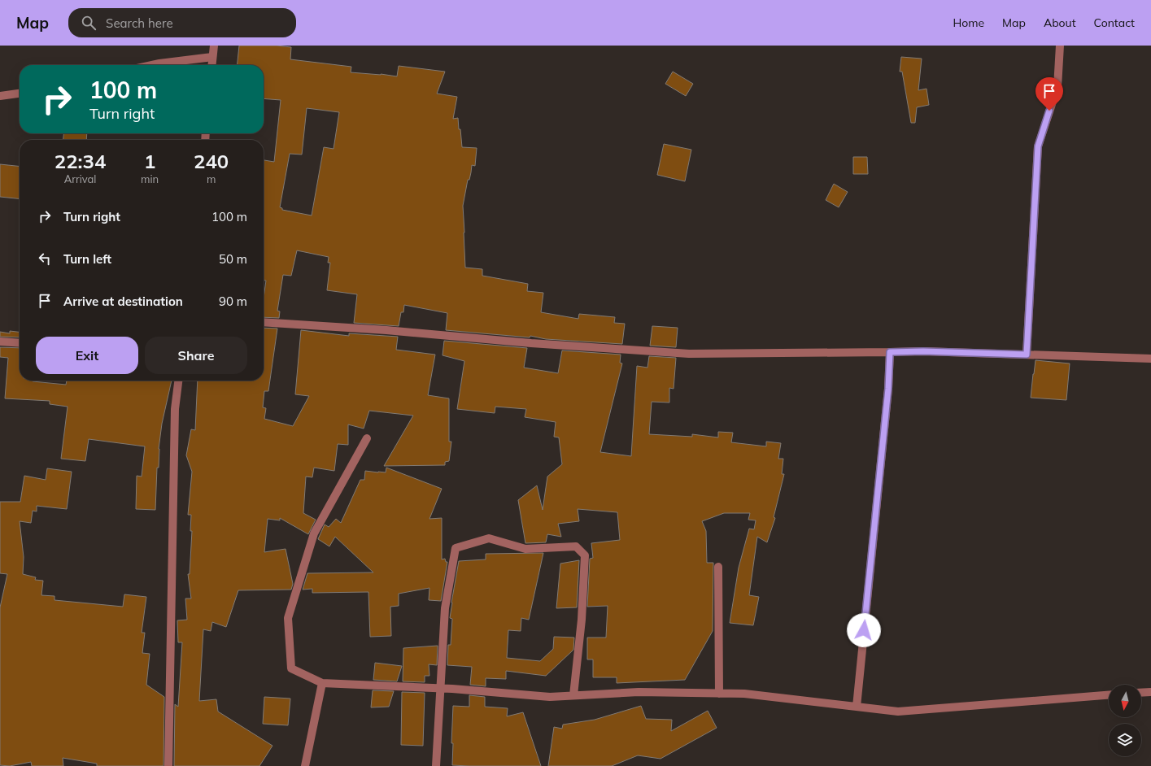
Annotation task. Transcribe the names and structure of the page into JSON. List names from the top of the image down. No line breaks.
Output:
{"north":"bottom","page":{"header":"Map","search":"Search here","nav":["Home","Map","About","Contact"],"turn":["100 m","Turn right"],"eta":["22:34","Arrival","1","min","240","m"],"list":[{"name":"Turn right","value":"100 m"},{"name":"Turn left","value":"50 m"},{"name":"Arrive at destination","value":"90 m"}],"buttons":["Exit","Share"]}}
